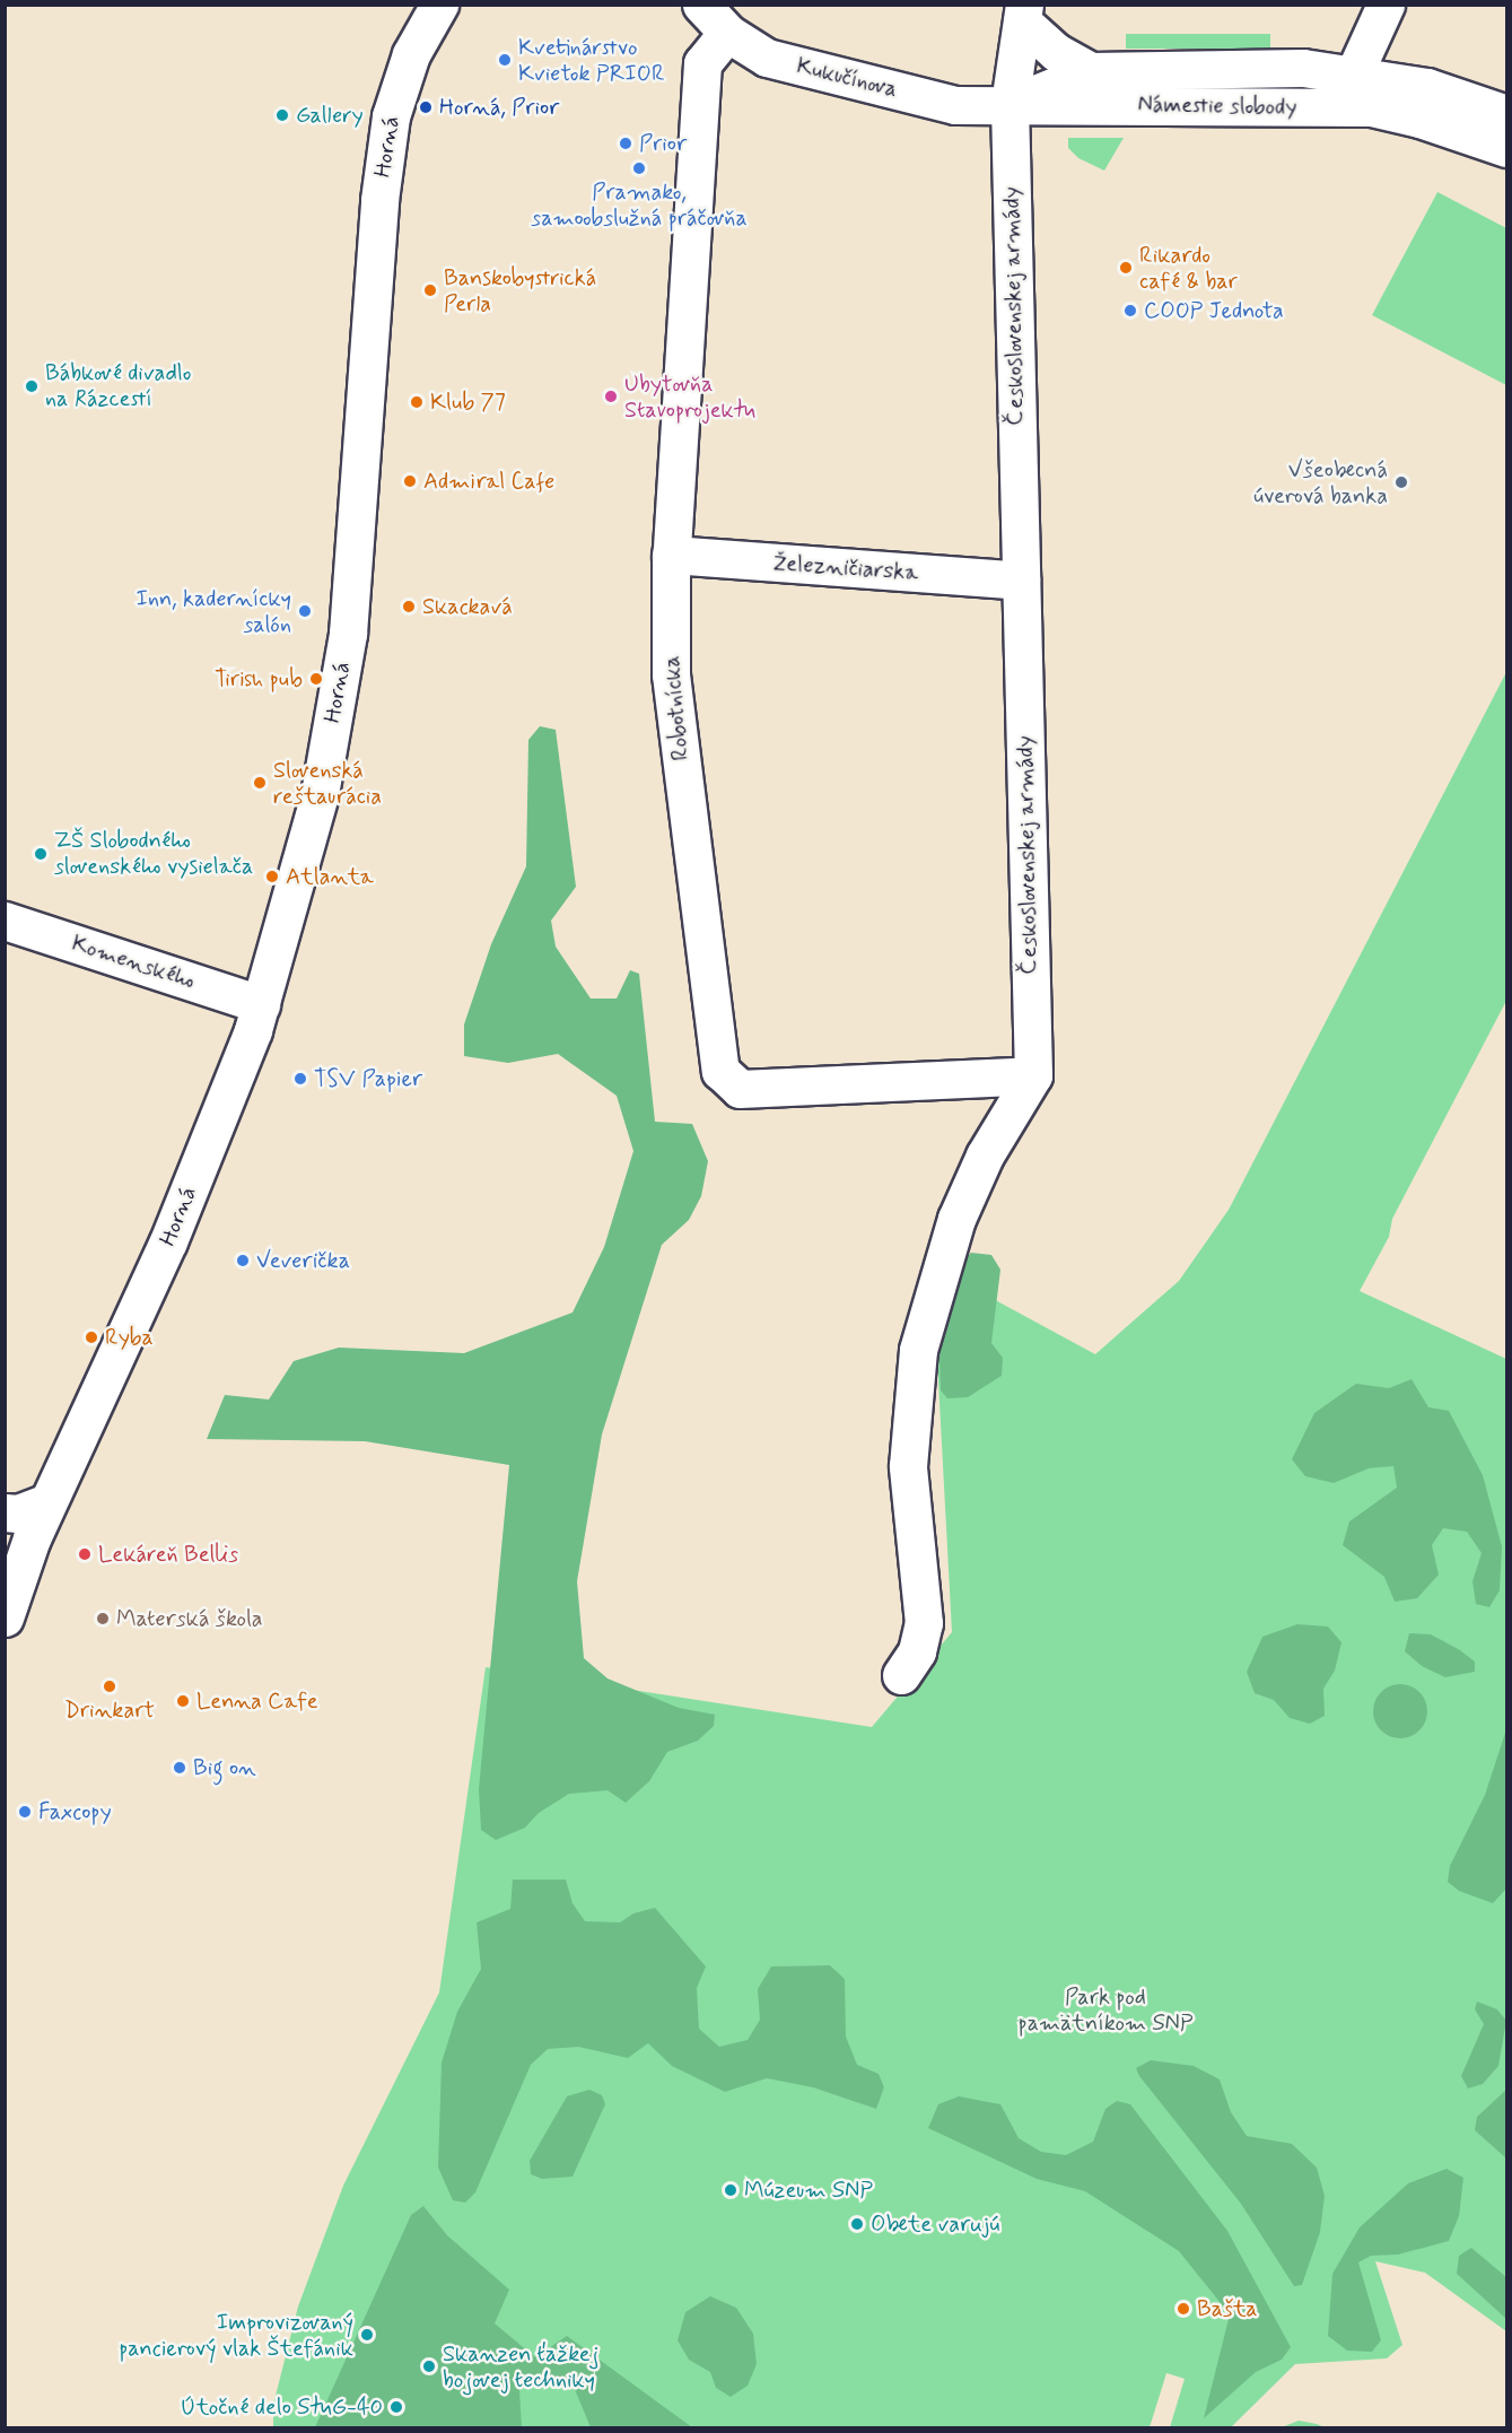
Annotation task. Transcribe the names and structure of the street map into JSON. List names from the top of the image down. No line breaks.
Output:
{"streets":{"street":["Kukučínova","Námestie slobody","Horná","Československej armády","Železničiarska","Robotnícka","Komenského"]},"crossings":[["Kukučínova","Námestie slobody"],["Kukučínova","Československej armády"],["Kukučínova","Robotnícka"],["Námestie slobody","Československej armády"],["Horná","Komenského"],["Československej armády","Železničiarska"],["Československej armády","Robotnícka"],["Železničiarska","Robotnícka"]],"parks":["Park pod pamätníkom SNP"],"places":["Kvetinárstvo Kvietok PRIOR","Horná, Prior","Gallery","Prior","Pramako, samoobslužná práčovňa","Rikardo café & bar","Banskobystrická Perla","COOP Jednota","Bábkové divadlo na Rázcestí","Ubytovňa Stavoprojektu","Klub 77","Admiral Cafe","Všeobecná úverová banka","Skackavá","Inn, kadernícky salón","Tirish pub","Slovenská reštaurácia","ZŠ Slobodného slovenského vysielača","Atlanta","TSV Papier","Veverička","Ryba","Lekáreň Bellis","Materská škola","Drinkart","Lenna Cafe","Big on","Faxcopy","Múzeum SNP","Obete varujú","Bašta","Improvizovaný pancierový vlak Štefánik","Skanzen ťažkej bojovej techniky","Útočné delo StuG-40"]}
